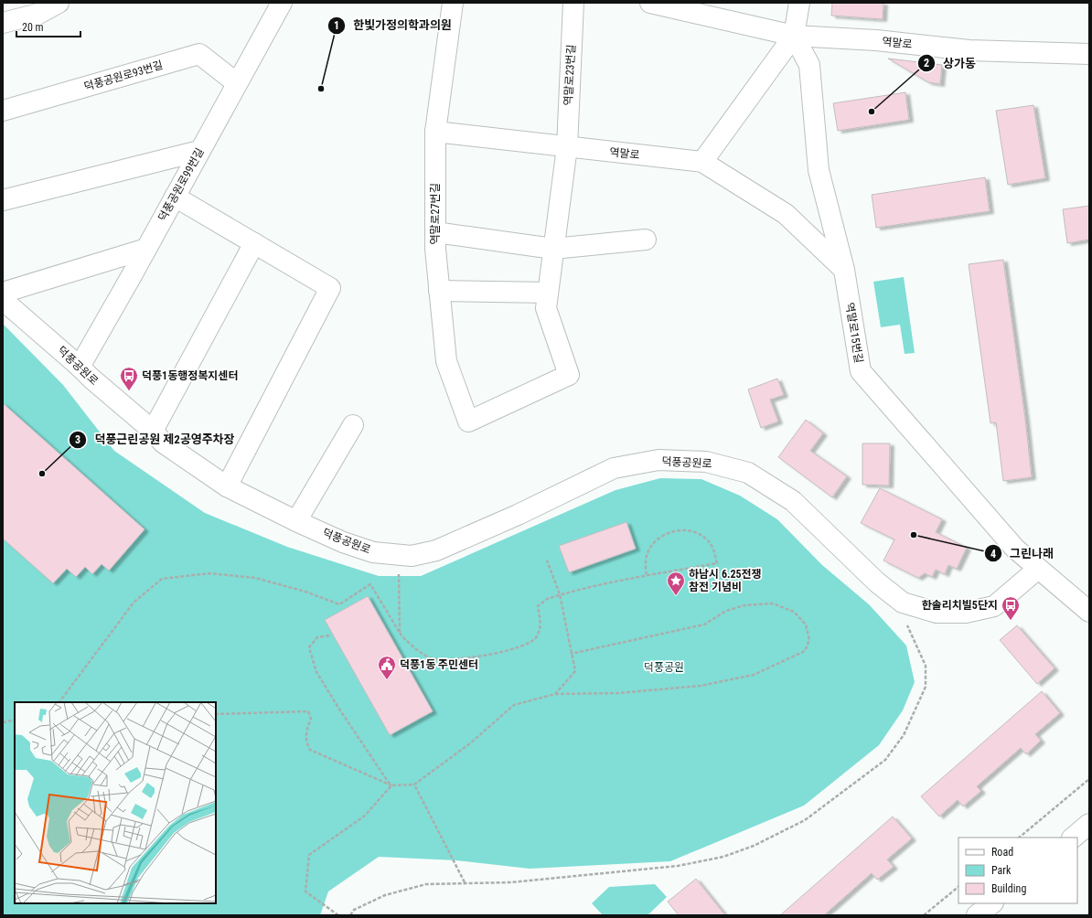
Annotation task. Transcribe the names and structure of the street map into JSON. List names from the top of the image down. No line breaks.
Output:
{"streets":{"street":["역말로","역말로23번길","덕풍공원로93번길","덕풍공원로99번길","역말로27번길","역말로15번길","덕풍공원로"]},"crossings":[["역말로","역말로23번길"],["역말로","역말로15번길"],["역말로23번길","역말로27번길"],["덕풍공원로93번길","덕풍공원로99번길"],["덕풍공원로99번길","덕풍공원로"],["역말로15번길","덕풍공원로"]],"parks":["덕풍공원"],"places":{"other":["한빛가정의학과의원","상가동","덕풍근린공원 제2공영주차장","그린나래"],"bus stop":["덕풍1동행정복지센터","한솔리치빌5단지"],"place":["하남시 6.25전쟁 참전 기념비"],"public building":["덕풍1동 주민센터"]},"legend":["Road","Park","Building"],"scale_bar":"20 m"}
